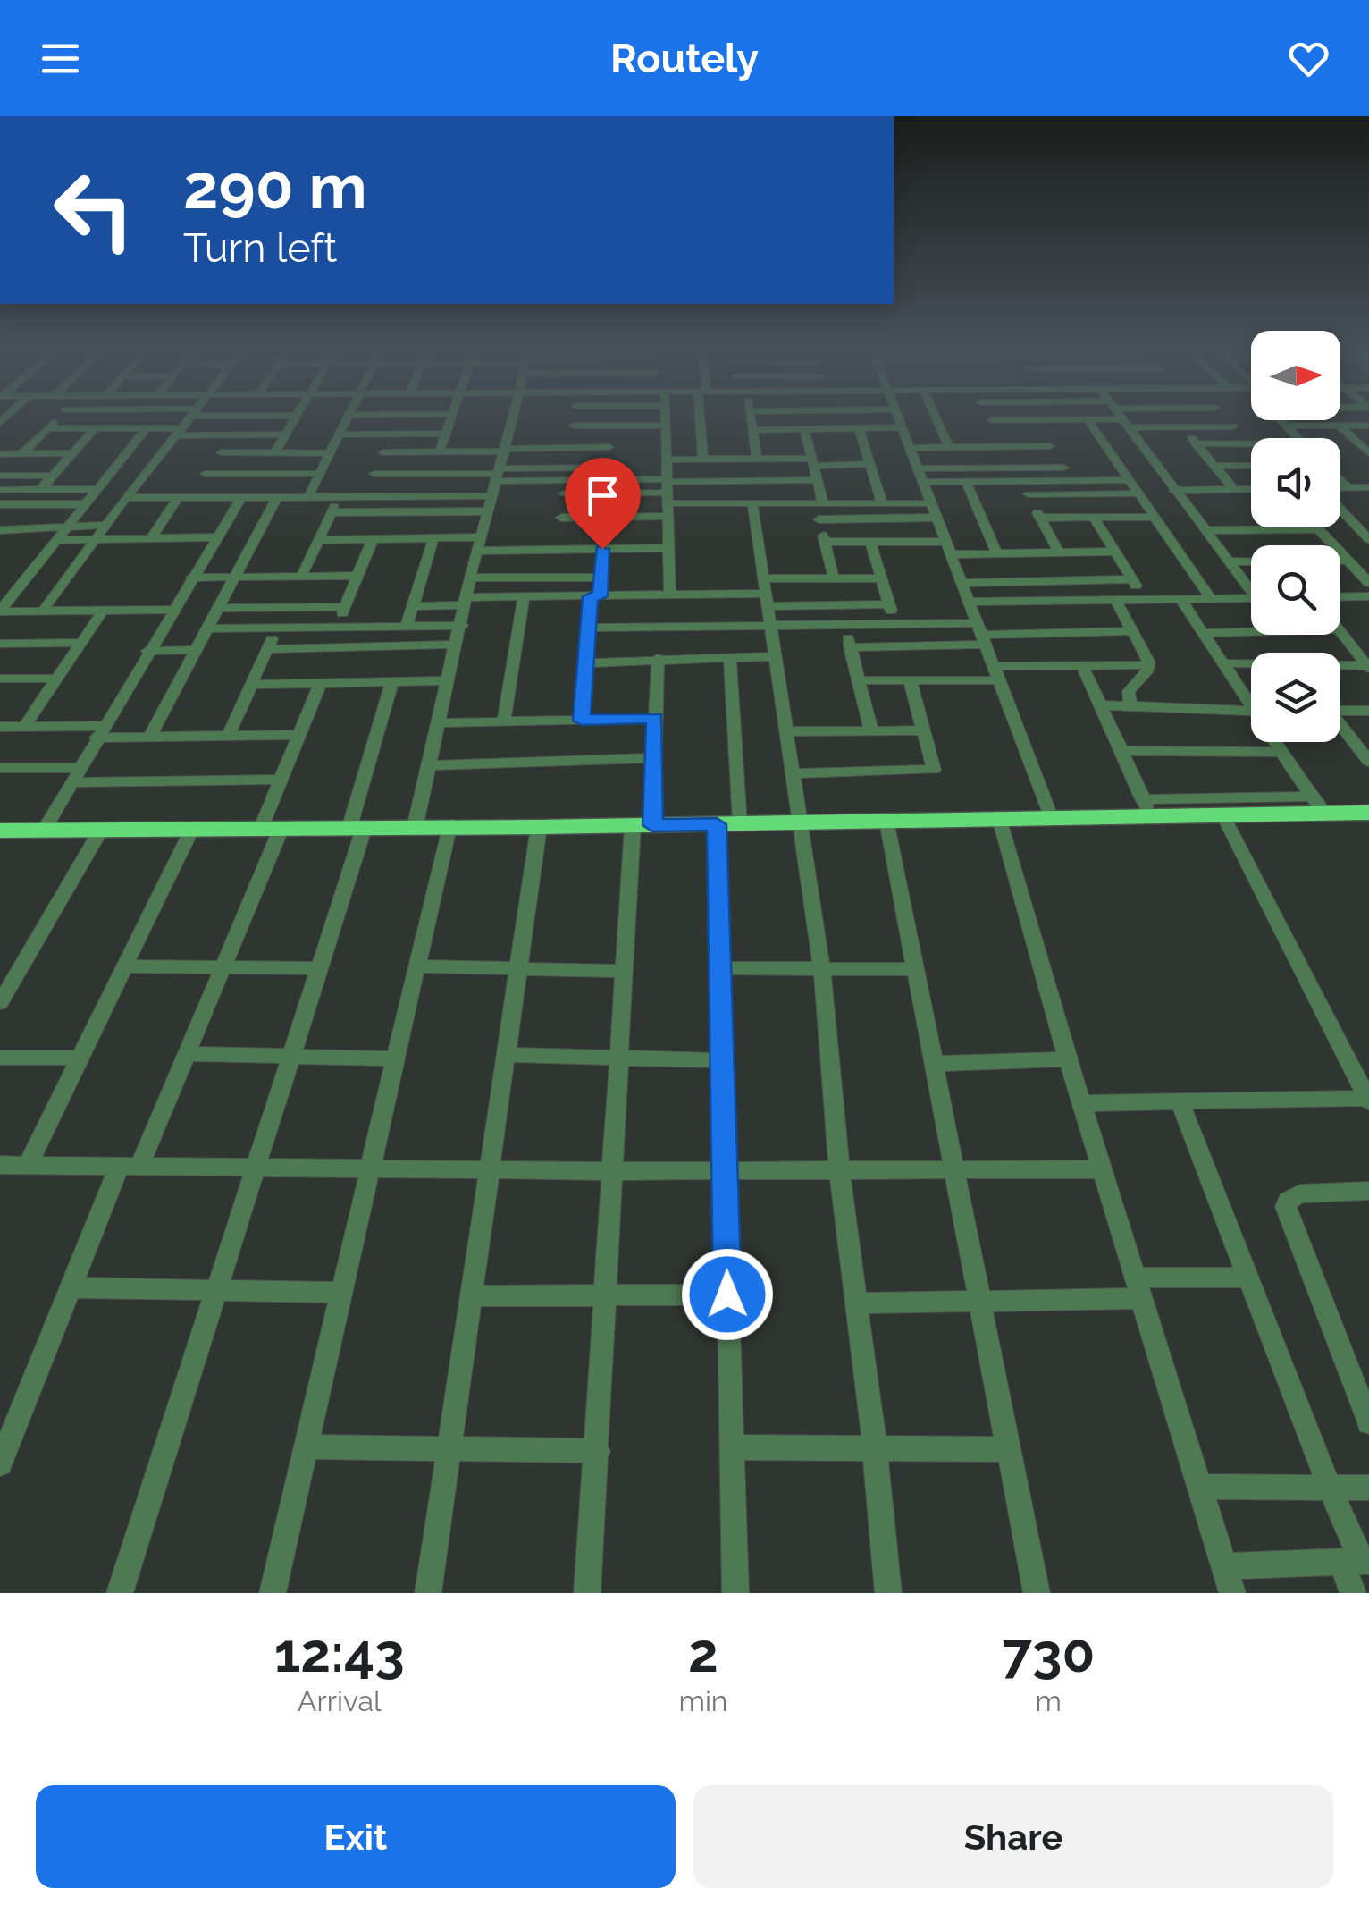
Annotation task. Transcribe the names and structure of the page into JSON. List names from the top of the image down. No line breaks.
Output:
{"north":"right","page":{"header":"Routely","turn":["290 m","Turn left"],"eta":["12:43","Arrival","2","min","730","m"],"buttons":["Exit","Share"]}}
